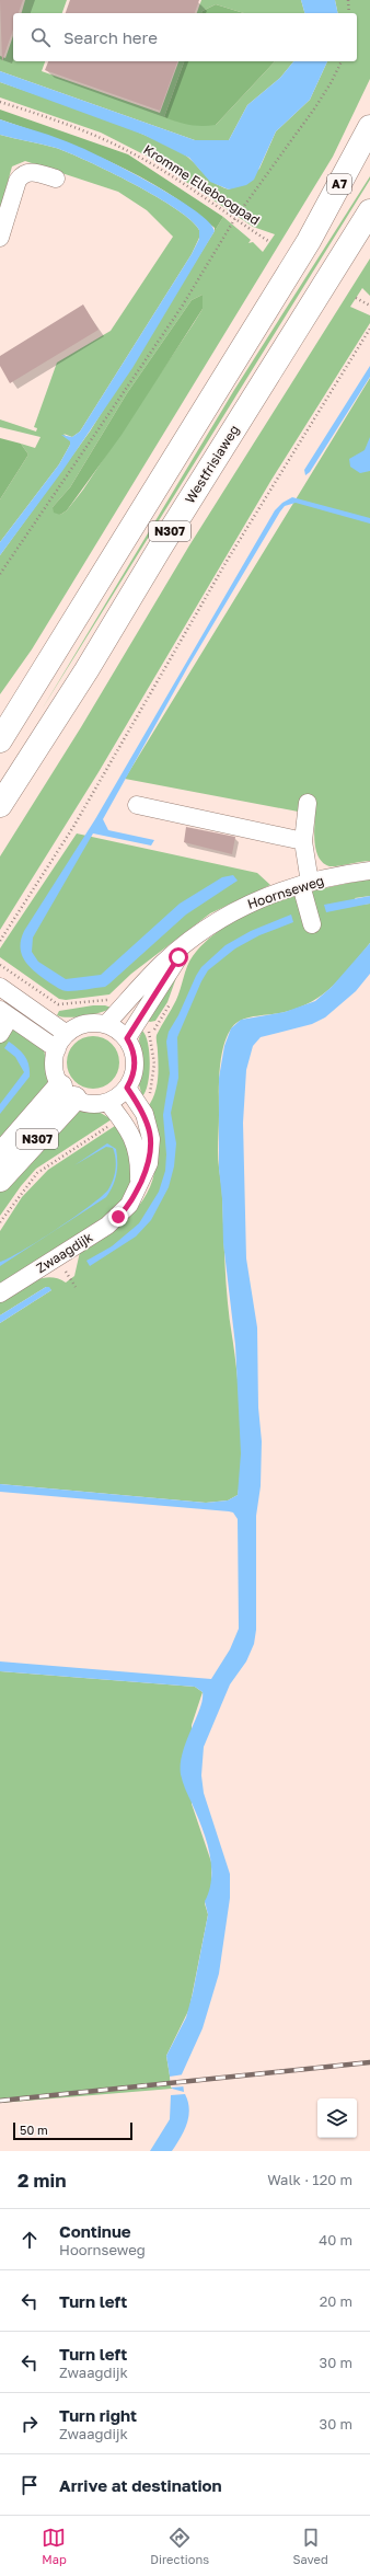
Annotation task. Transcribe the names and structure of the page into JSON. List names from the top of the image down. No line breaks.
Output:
{"streets":{"highway":["A7","Westfrisiaweg","N307"],"street":["Hoornseweg","Zwaagdijk"],"path":["Kromme Elleboogpad"]},"crossings":[["A7","N307"],["N307","Hoornseweg"],["N307","Zwaagdijk"],["Hoornseweg","Zwaagdijk"]],"scale_bar":"50 m","page":{"search":"Search here","scale":"50 m","heading":["2 min","Walk · 120 m"],"list":[["Continue","Hoornseweg","40 m"],["Turn left","20 m"],["Turn left","Zwaagdijk","30 m"],["Turn right","Zwaagdijk","30 m"],"Arrive at destination"],"nav":["Map","Directions","Saved"]}}
